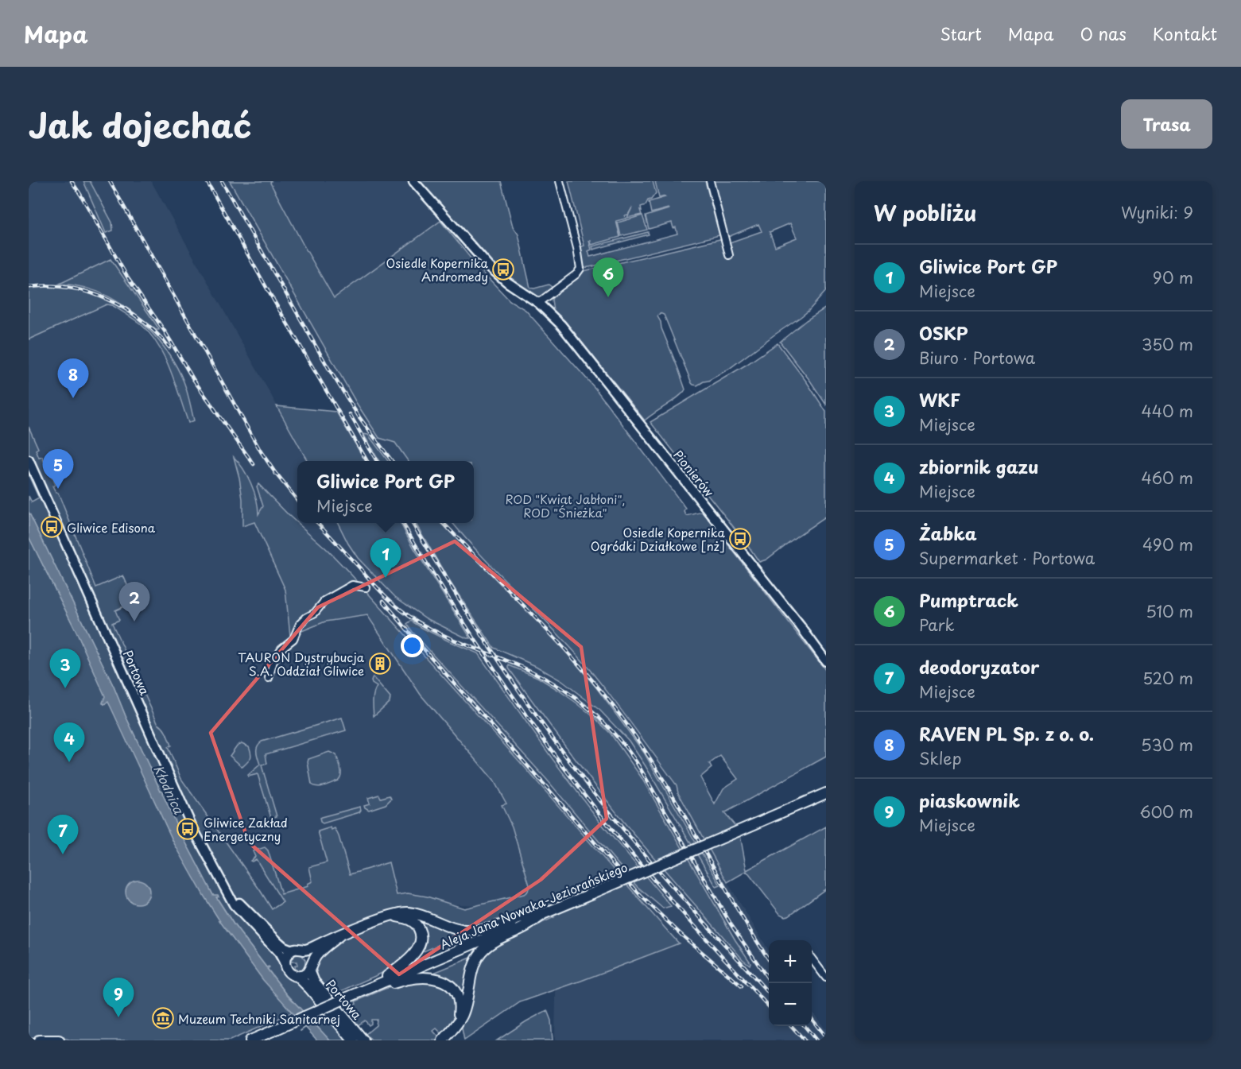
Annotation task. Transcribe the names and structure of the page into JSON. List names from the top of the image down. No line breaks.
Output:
{"streets":{"main road":["Portowa","Aleja Jana Nowaka-Jeziorańskiego"],"street":["Pionierów"]},"water":["Kłodnica"],"parks":["ROD \"Kwiat Jabłoni\", ROD \"Śnieżka\""],"places":{"bus stop":["Osiedle Kopernika Andromedy","Gliwice Edisona","Osiedle Kopernika Ogródki Działkowe [nż]","Gliwice Zakład Energetyczny"],"building":["TAURON Dystrybucja S.A. Oddział Gliwice"],"museum":["Muzeum Techniki Sanitarnej"]},"page":{"header":"Mapa","nav":["Start","Mapa","O nas","Kontakt"],"title":"Jak dojechać","buttons":"Trasa","heading":["W pobliżu","Wyniki: 9"],"list":[{"mark":"1","name":"Gliwice Port GP","note":"Miejsce","value":"90 m"},{"mark":"2","name":"OSKP","note":"Biuro · Portowa","value":"350 m"},{"mark":"3","name":"WKF","note":"Miejsce","value":"440 m"},{"mark":"4","name":"zbiornik gazu","note":"Miejsce","value":"460 m"},{"mark":"5","name":"Żabka","note":"Supermarket · Portowa","value":"490 m"},{"mark":"6","name":"Pumptrack","note":"Park","value":"510 m"},{"mark":"7","name":"deodoryzator","note":"Miejsce","value":"520 m"},{"mark":"8","name":"RAVEN PL Sp. z o. o.","note":"Sklep","value":"530 m"},{"mark":"9","name":"piaskownik","note":"Miejsce","value":"600 m"}],"pins":["6","8","5","1","2","3","4","7","9"],"popup":["Gliwice Port GP","Miejsce"],"map_buttons":["+","−"]}}
